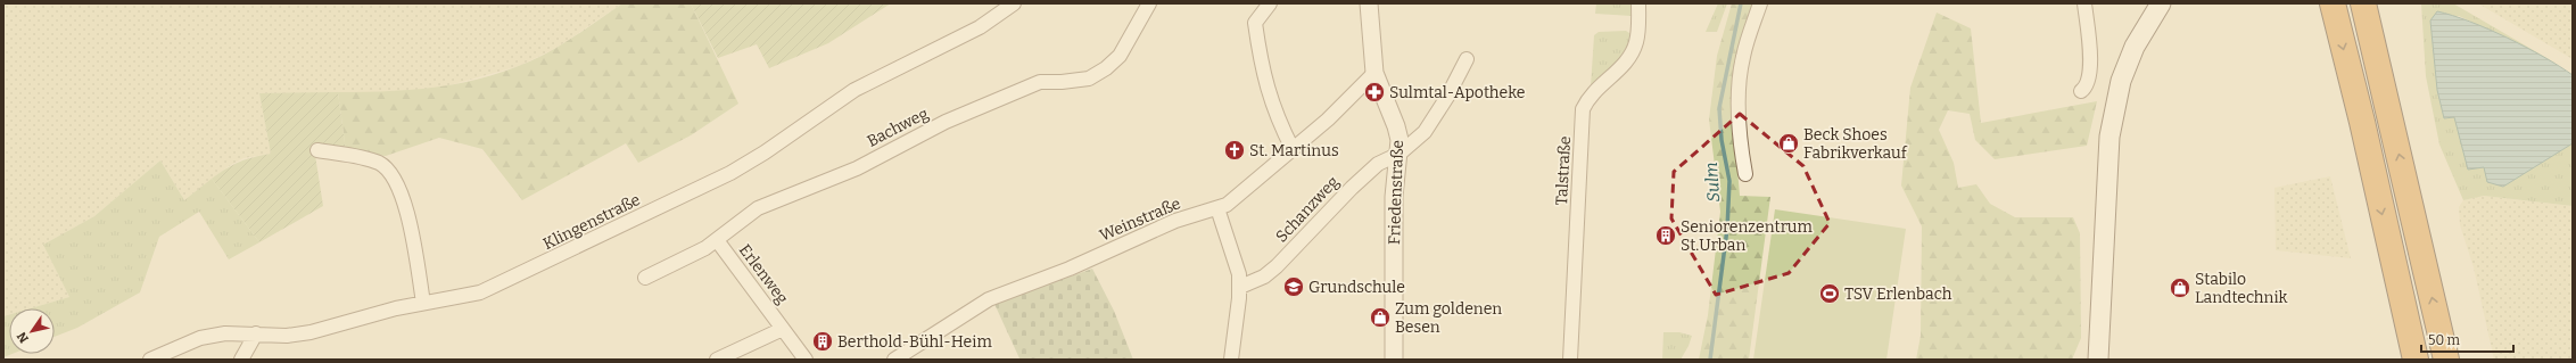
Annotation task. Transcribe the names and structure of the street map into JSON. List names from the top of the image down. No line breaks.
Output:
{"streets":{"street":["Bachweg","Talstraße","Friedenstraße","Schanzweg","Weinstraße","Klingenstraße","Erlenweg"]},"crossings":[["Bachweg","Erlenweg"],["Friedenstraße","Schanzweg"],["Friedenstraße","Weinstraße"]],"water":["Sulm"],"places":{"pharmacy":["Sulmtal-Apotheke"],"shop":["Beck Shoes Fabrikverkauf","Stabilo Landtechnik","Zum goldenen Besen"],"church":["St. Martinus"],"building":["Seniorenzentrum St.Urban","Berthold-Bühl-Heim"],"school or university":["Grundschule"],"sports":["TSV Erlenbach"]},"scale_bar":"50 m","north":"bottom left"}
